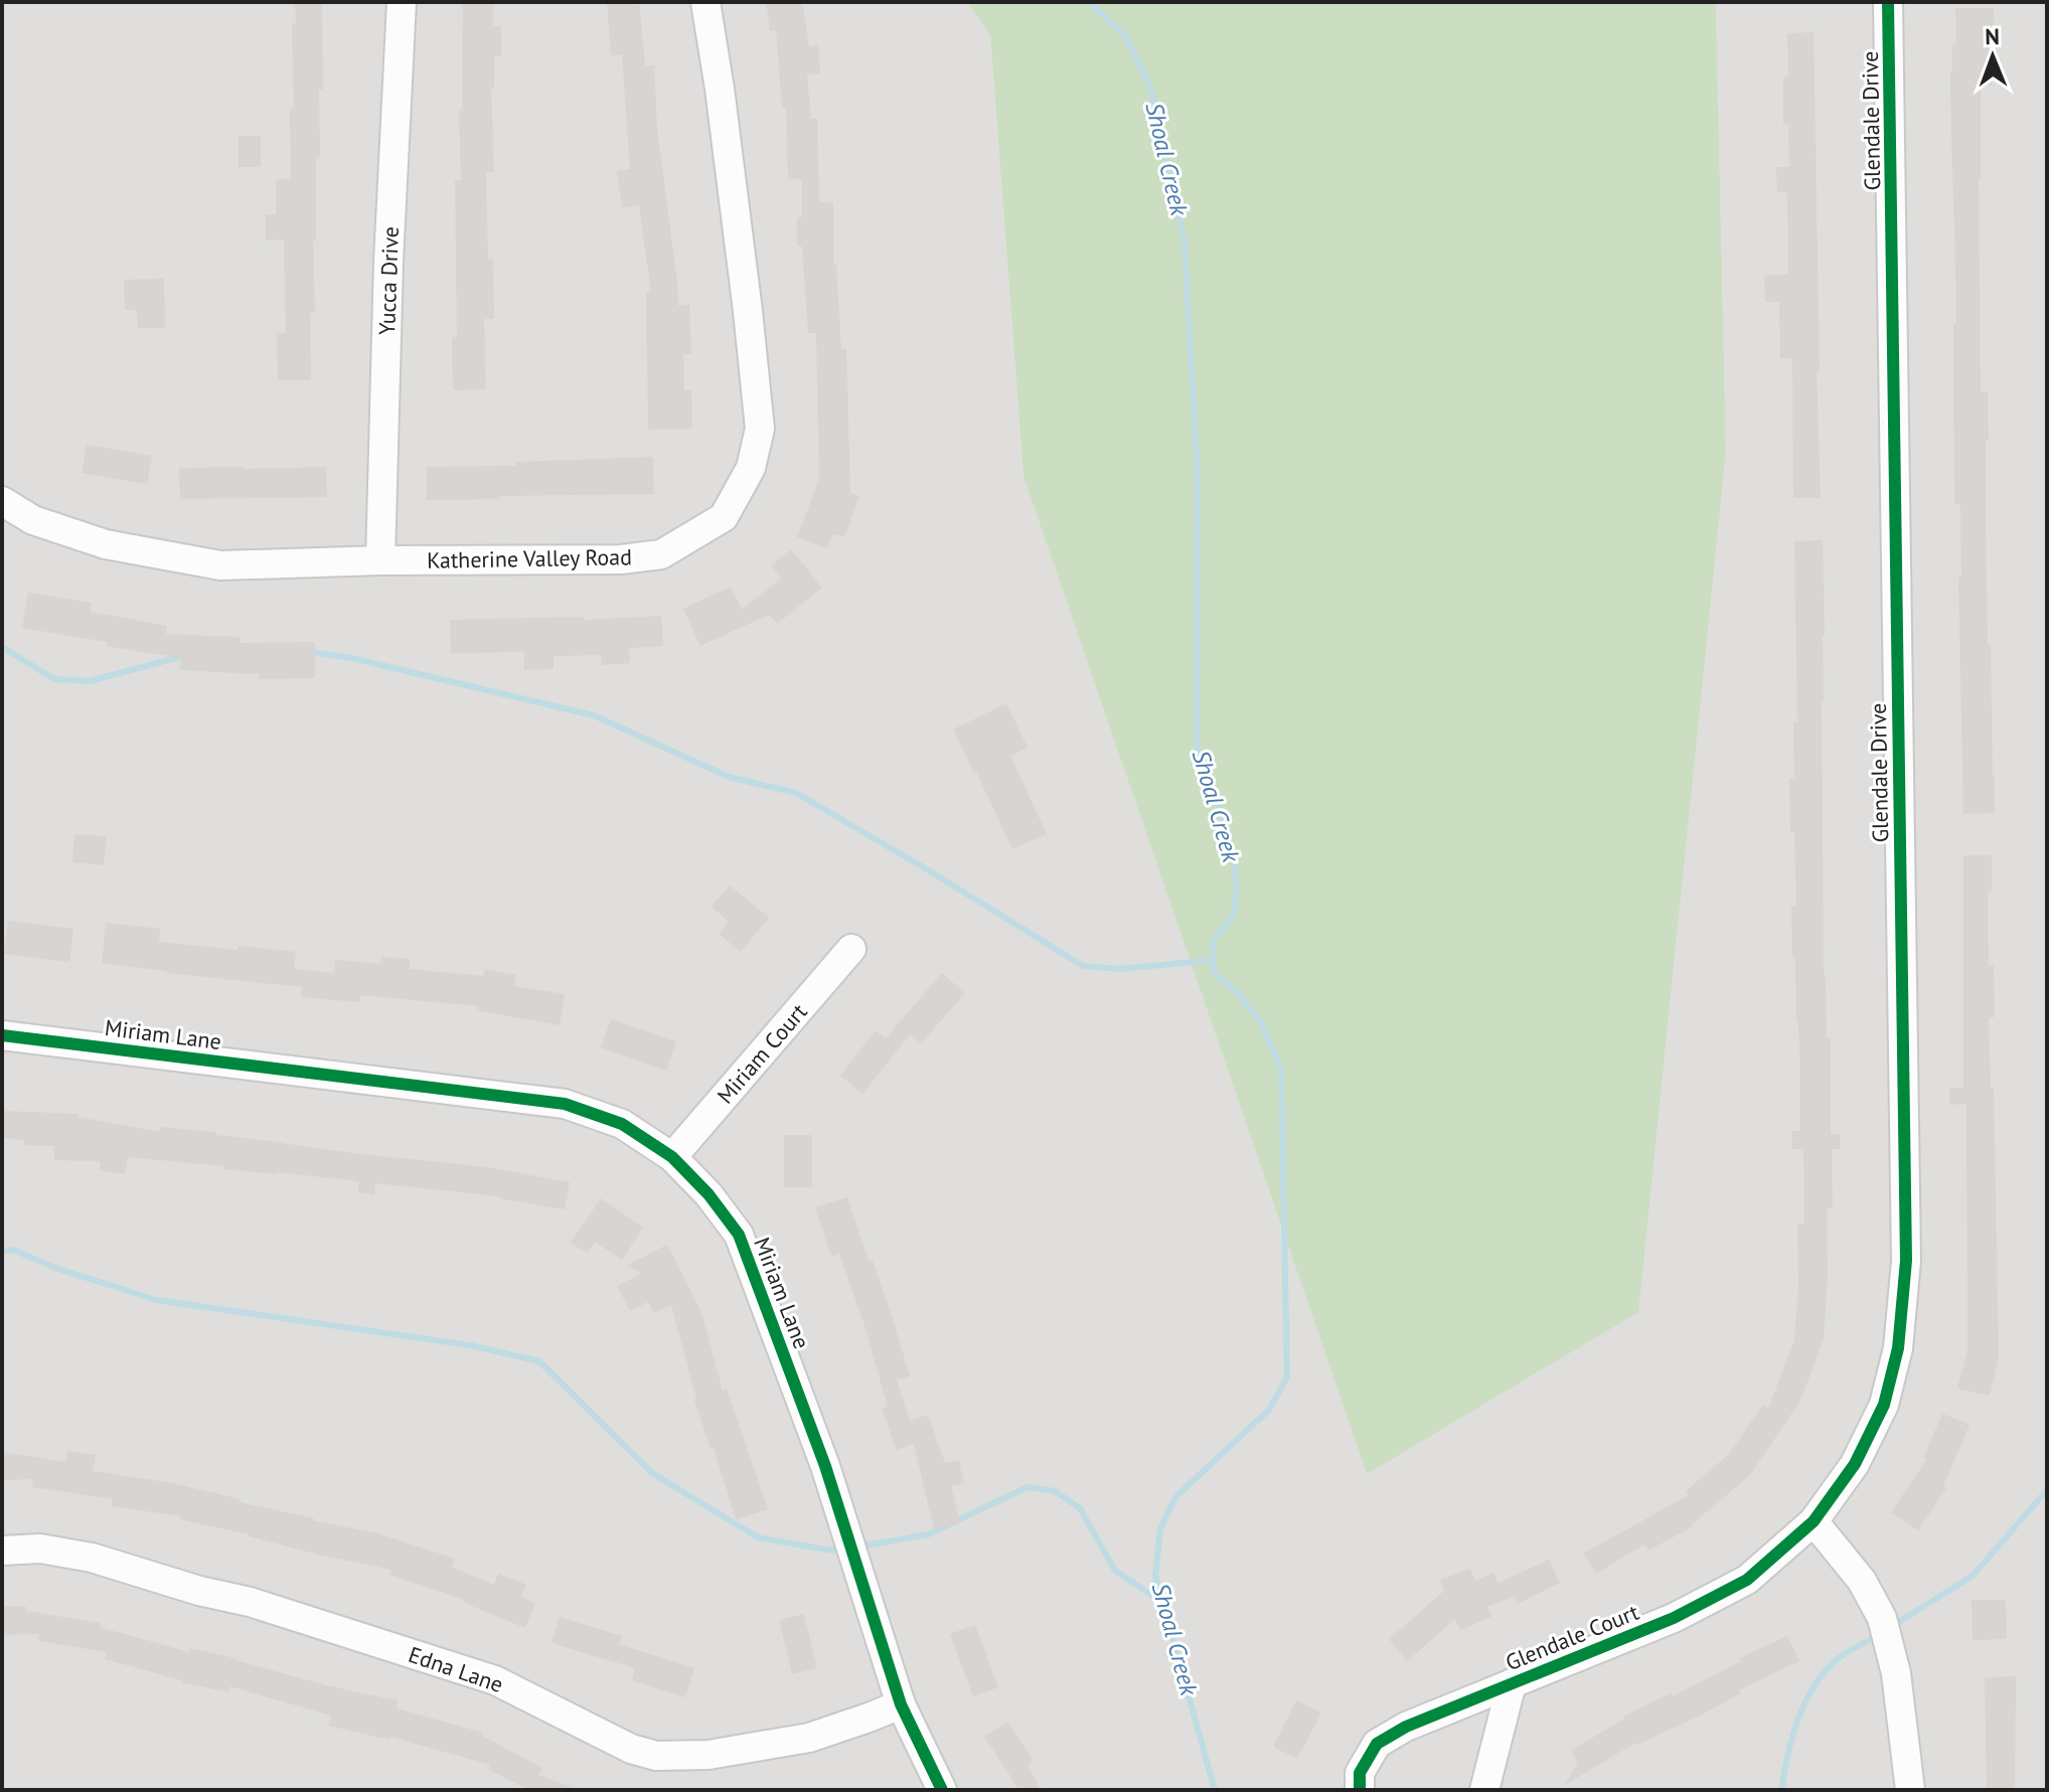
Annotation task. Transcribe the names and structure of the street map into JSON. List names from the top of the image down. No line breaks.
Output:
{"streets":{"street":["Glendale Drive","Yucca Drive","Katherine Valley Road","Miriam Lane","Miriam Court","Glendale Court","Edna Lane"]},"crossings":[["Glendale Drive","Glendale Court"],["Yucca Drive","Katherine Valley Road"],["Miriam Lane","Miriam Court"],["Miriam Lane","Edna Lane"]],"water":["Shoal Creek"],"north":"top"}
